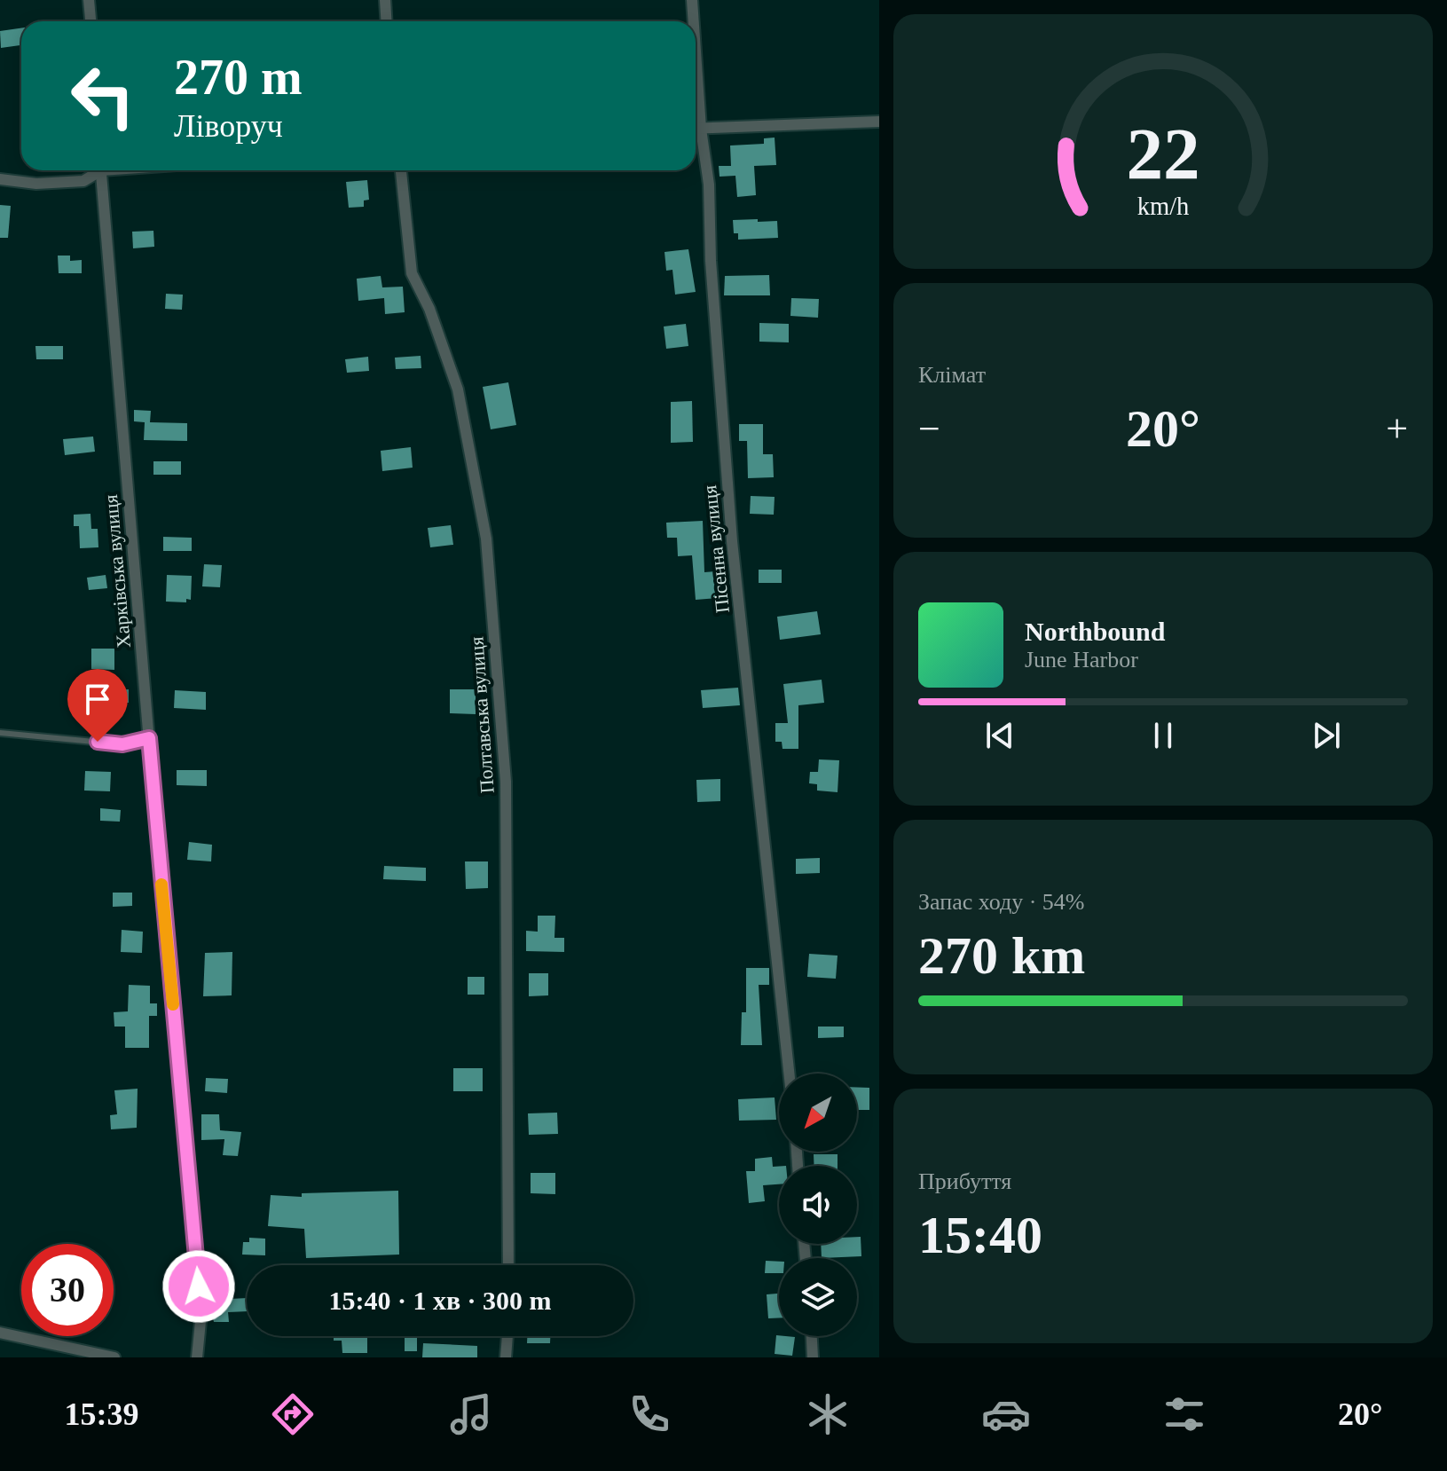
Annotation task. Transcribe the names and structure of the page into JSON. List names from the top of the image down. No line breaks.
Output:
{"streets":{"street":["Пісенна вулиця","Харківська вулиця","Полтавська вулиця"]},"north":"bottom left","page":{"turn":["270 m","Ліворуч"],"tile":["Клімат",["Запас ходу · 54%","270 km"],["Прибуття","15:40"]],"heat":["−","20°","+"],"song":["Northbound","June Harbor"],"limit":"30","trip":"15:40 · 1 хв · 300 m","tabs":["15:39","20°"],"gauge":["22","km/h"]}}
